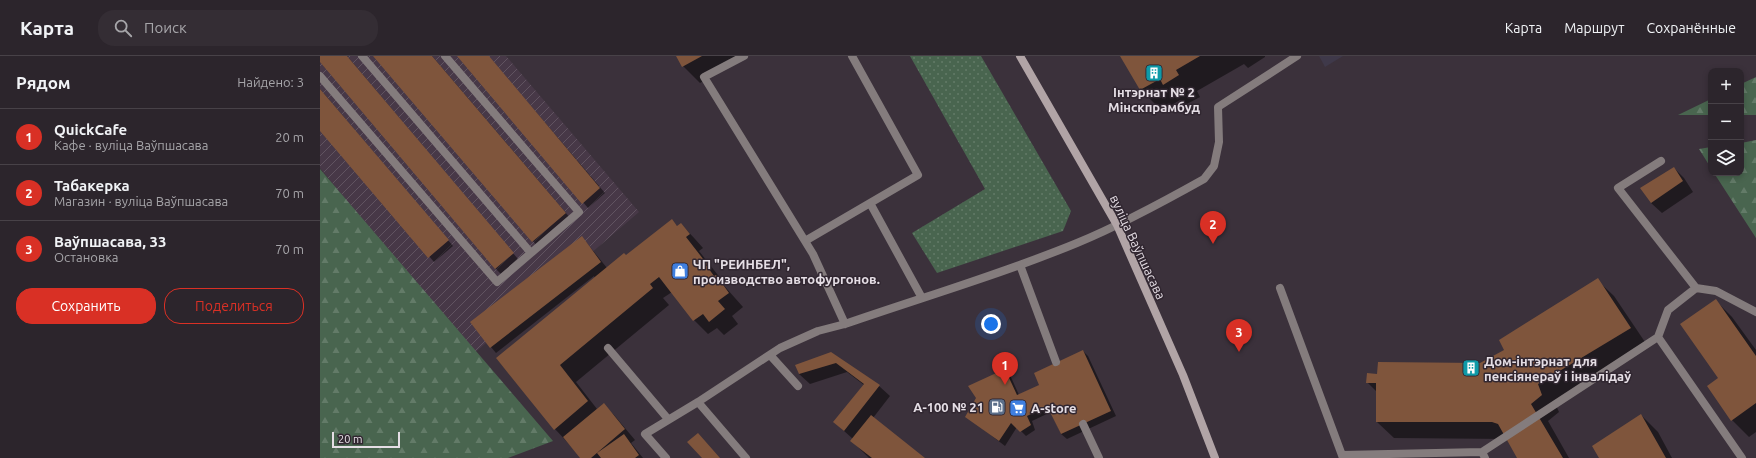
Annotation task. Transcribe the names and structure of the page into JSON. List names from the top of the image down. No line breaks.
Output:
{"streets":{"main road":["вуліца Ваўпшасава"]},"places":{"building":["Інтэрнат № 2 Мінскпрамбуд","Дом-інтэрнат для пенсіянераў і інвалідаў"],"shop":["ЧП \"РЕИНБЕЛ\", производство автофургонов."],"fuel station":["А-100 № 21"],"supermarket":["А-store"]},"scale_bar":"20 m","page":{"header":"Карта","search":"Поиск","nav":["Карта","Маршрут","Сохранённые"],"heading":["Рядом","Найдено: 3"],"map_buttons":["+","−"],"list":[{"mark":"1","name":"QuickCafe","note":"Кафе · вуліца Ваўпшасава","value":"20 m"},{"mark":"2","name":"Табакерка","note":"Магазин · вуліца Ваўпшасава","value":"70 m"},{"mark":"3","name":"Ваўпшасава, 33","note":"Остановка","value":"70 m"}],"pins":["2","3","1"],"buttons":["Сохранить","Поделиться"],"scale":"20 m"}}
